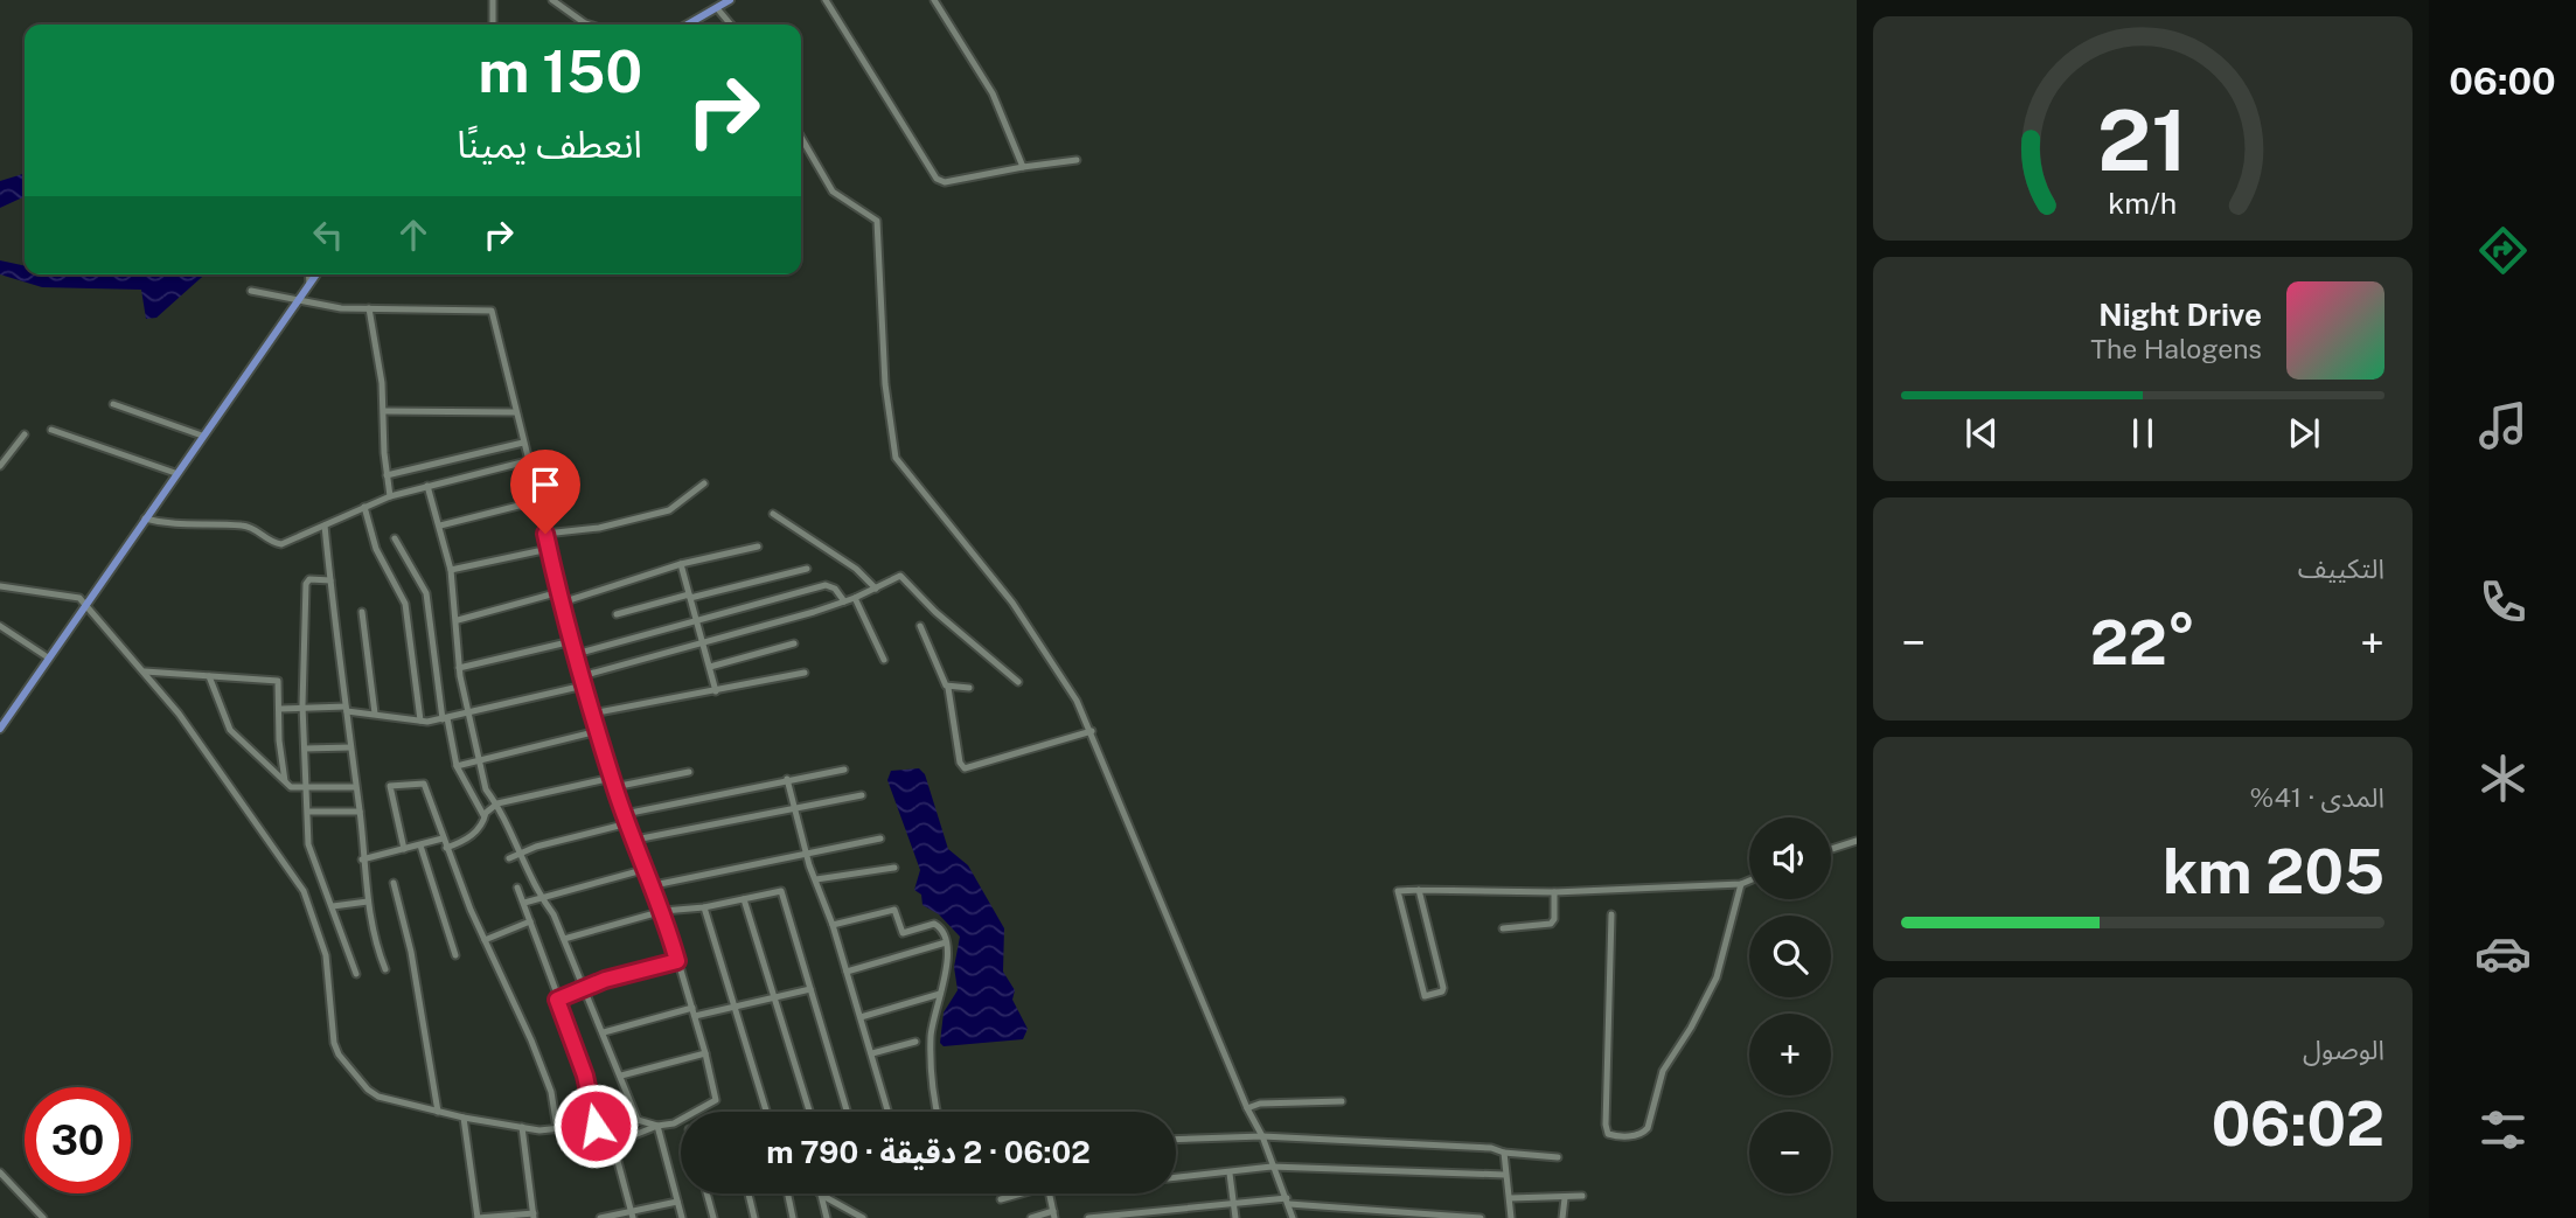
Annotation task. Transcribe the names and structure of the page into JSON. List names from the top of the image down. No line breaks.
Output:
{"page":{"tabs":"06:00","turn":["150 m","انعطف يمينًا"],"song":["Night Drive","The Halogens"],"tile":["التكييف",["المدى · 41%","205 km"],["الوصول","06:02"]],"heat":["−","22°","+"],"map_buttons":["+","−"],"limit":"30","trip":"06:02 · 2 دقيقة · 790 m","gauge":["21","km/h"]}}
